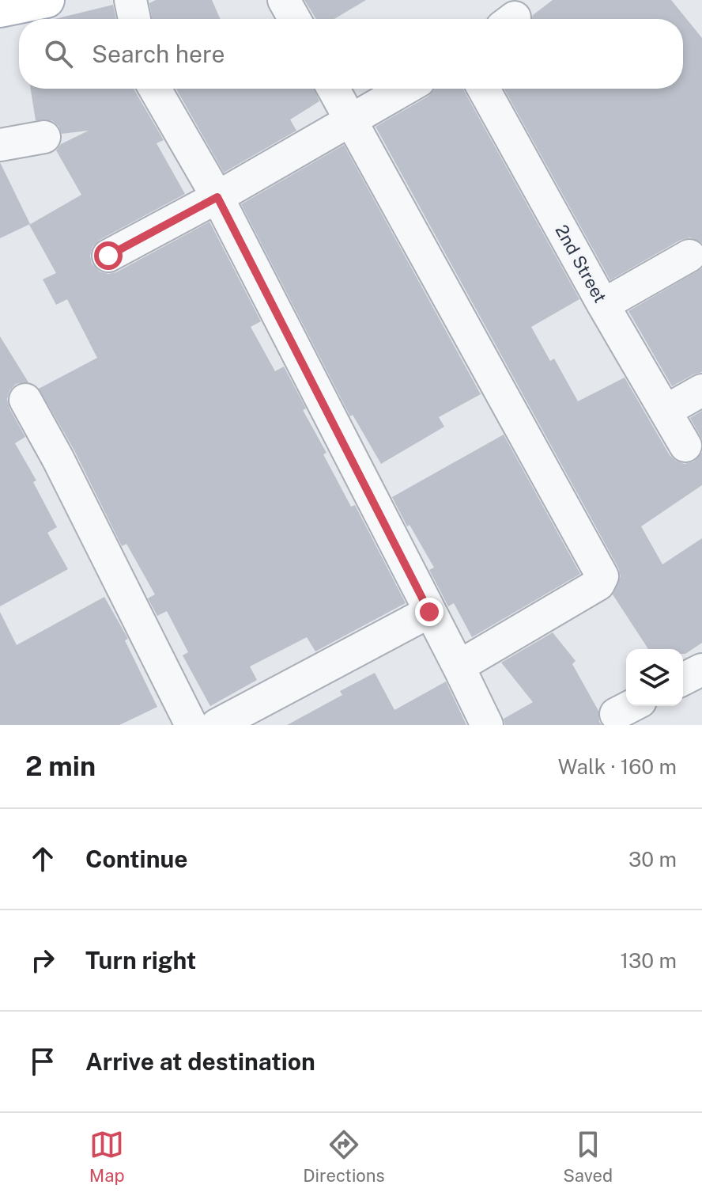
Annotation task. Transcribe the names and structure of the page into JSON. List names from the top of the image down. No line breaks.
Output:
{"streets":{"street":["2nd Street"]},"page":{"search":"Search here","heading":["2 min","Walk · 160 m"],"list":[["Continue","30 m"],["Turn right","130 m"],"Arrive at destination"],"nav":["Map","Directions","Saved"]}}
